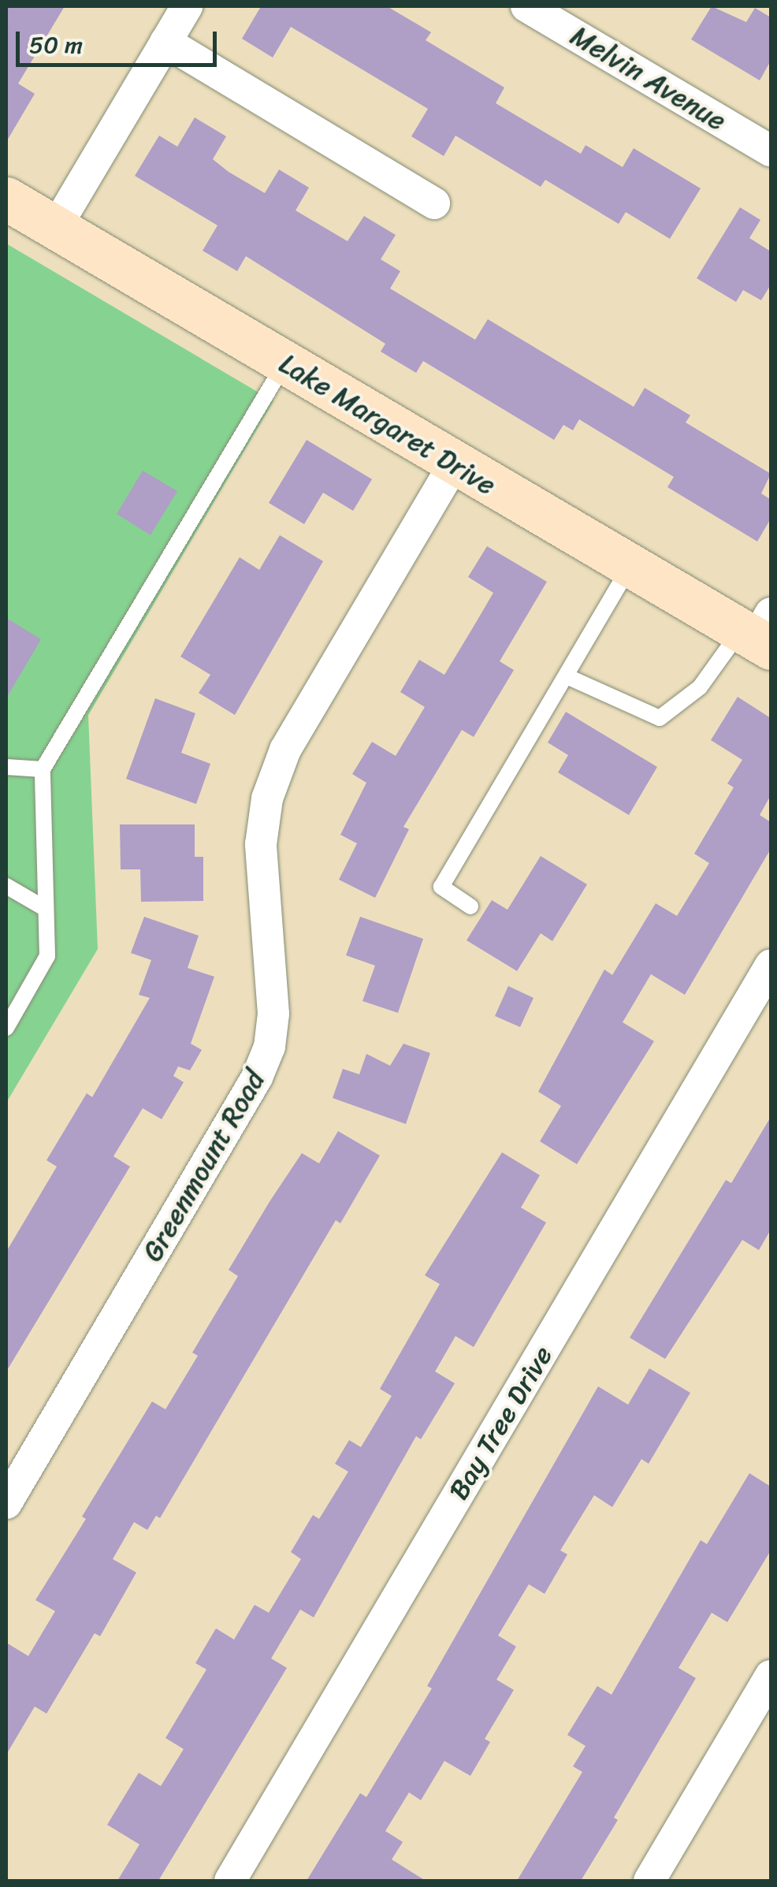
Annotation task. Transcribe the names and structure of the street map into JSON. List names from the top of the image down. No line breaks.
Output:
{"streets":{"street":["Melvin Avenue","Lake Margaret Drive","Greenmount Road","Bay Tree Drive"]},"crossings":[["Lake Margaret Drive","Greenmount Road"]],"scale_bar":"50 m"}
